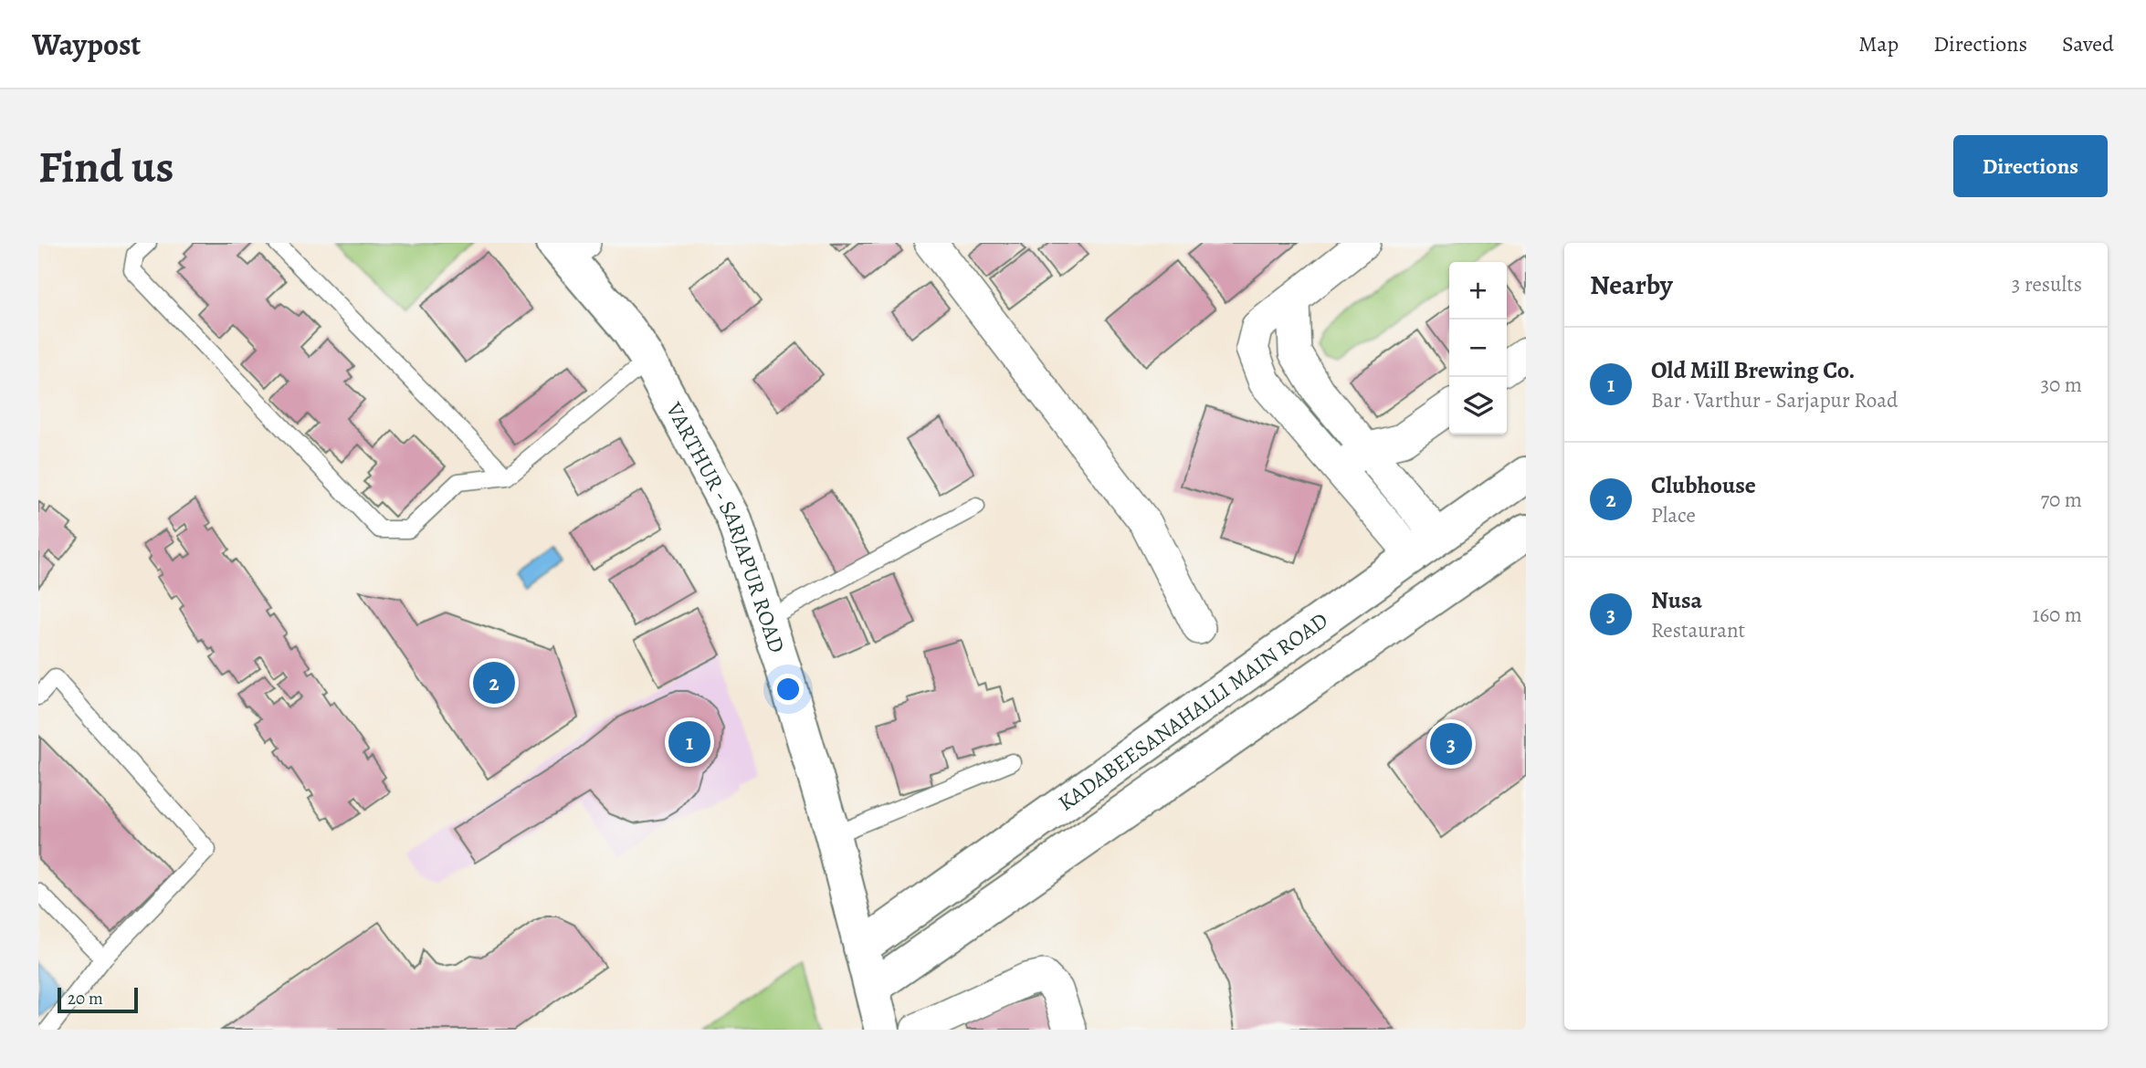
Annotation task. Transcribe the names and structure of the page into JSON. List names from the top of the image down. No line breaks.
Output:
{"streets":{"main road":["VARTHUR - SARJAPUR ROAD","KADABEESANAHALLI MAIN ROAD"]},"crossings":[["VARTHUR - SARJAPUR ROAD","KADABEESANAHALLI MAIN ROAD"]],"scale_bar":"20 m","page":{"header":"Waypost","nav":["Map","Directions","Saved"],"buttons":"Directions","title":"Find us","heading":["Nearby","3 results"],"map_buttons":["+","−"],"list":[{"mark":"1","name":"Old Mill Brewing Co.","note":"Bar · Varthur - Sarjapur Road","value":"30 m"},{"mark":"2","name":"Clubhouse","note":"Place","value":"70 m"},{"mark":"3","name":"Nusa","note":"Restaurant","value":"160 m"}],"pins":["2","1","3"],"scale":"20 m"}}
